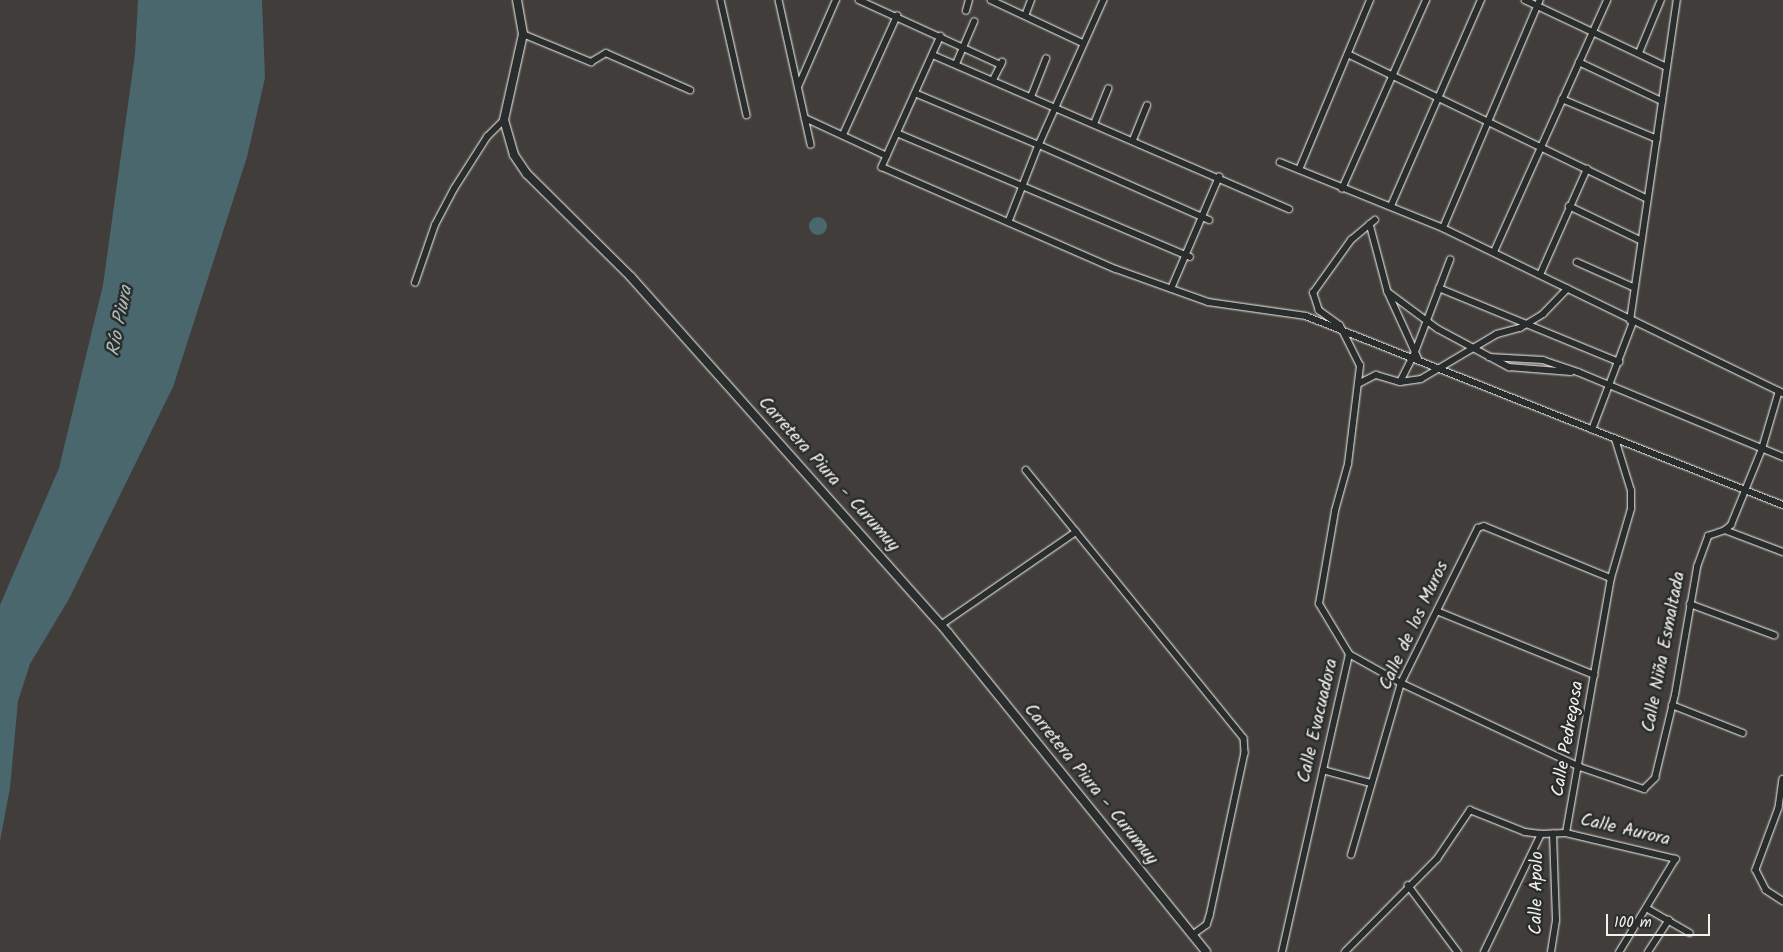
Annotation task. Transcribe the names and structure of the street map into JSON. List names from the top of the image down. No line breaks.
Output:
{"streets":{"main road":["Carretera Piura - Curumuy"],"street":["Calle de los Muros","Calle Niña Esmaltada","Calle Evacuadora","Calle Pedregosa","Calle Aurora","Calle Apolo"]},"crossings":[["Calle de los Muros","Calle Pedregosa"],["Calle Niña Esmaltada","Calle Pedregosa"],["Calle Pedregosa","Calle Aurora"]],"water":["Río Piura"],"scale_bar":"100 m"}
